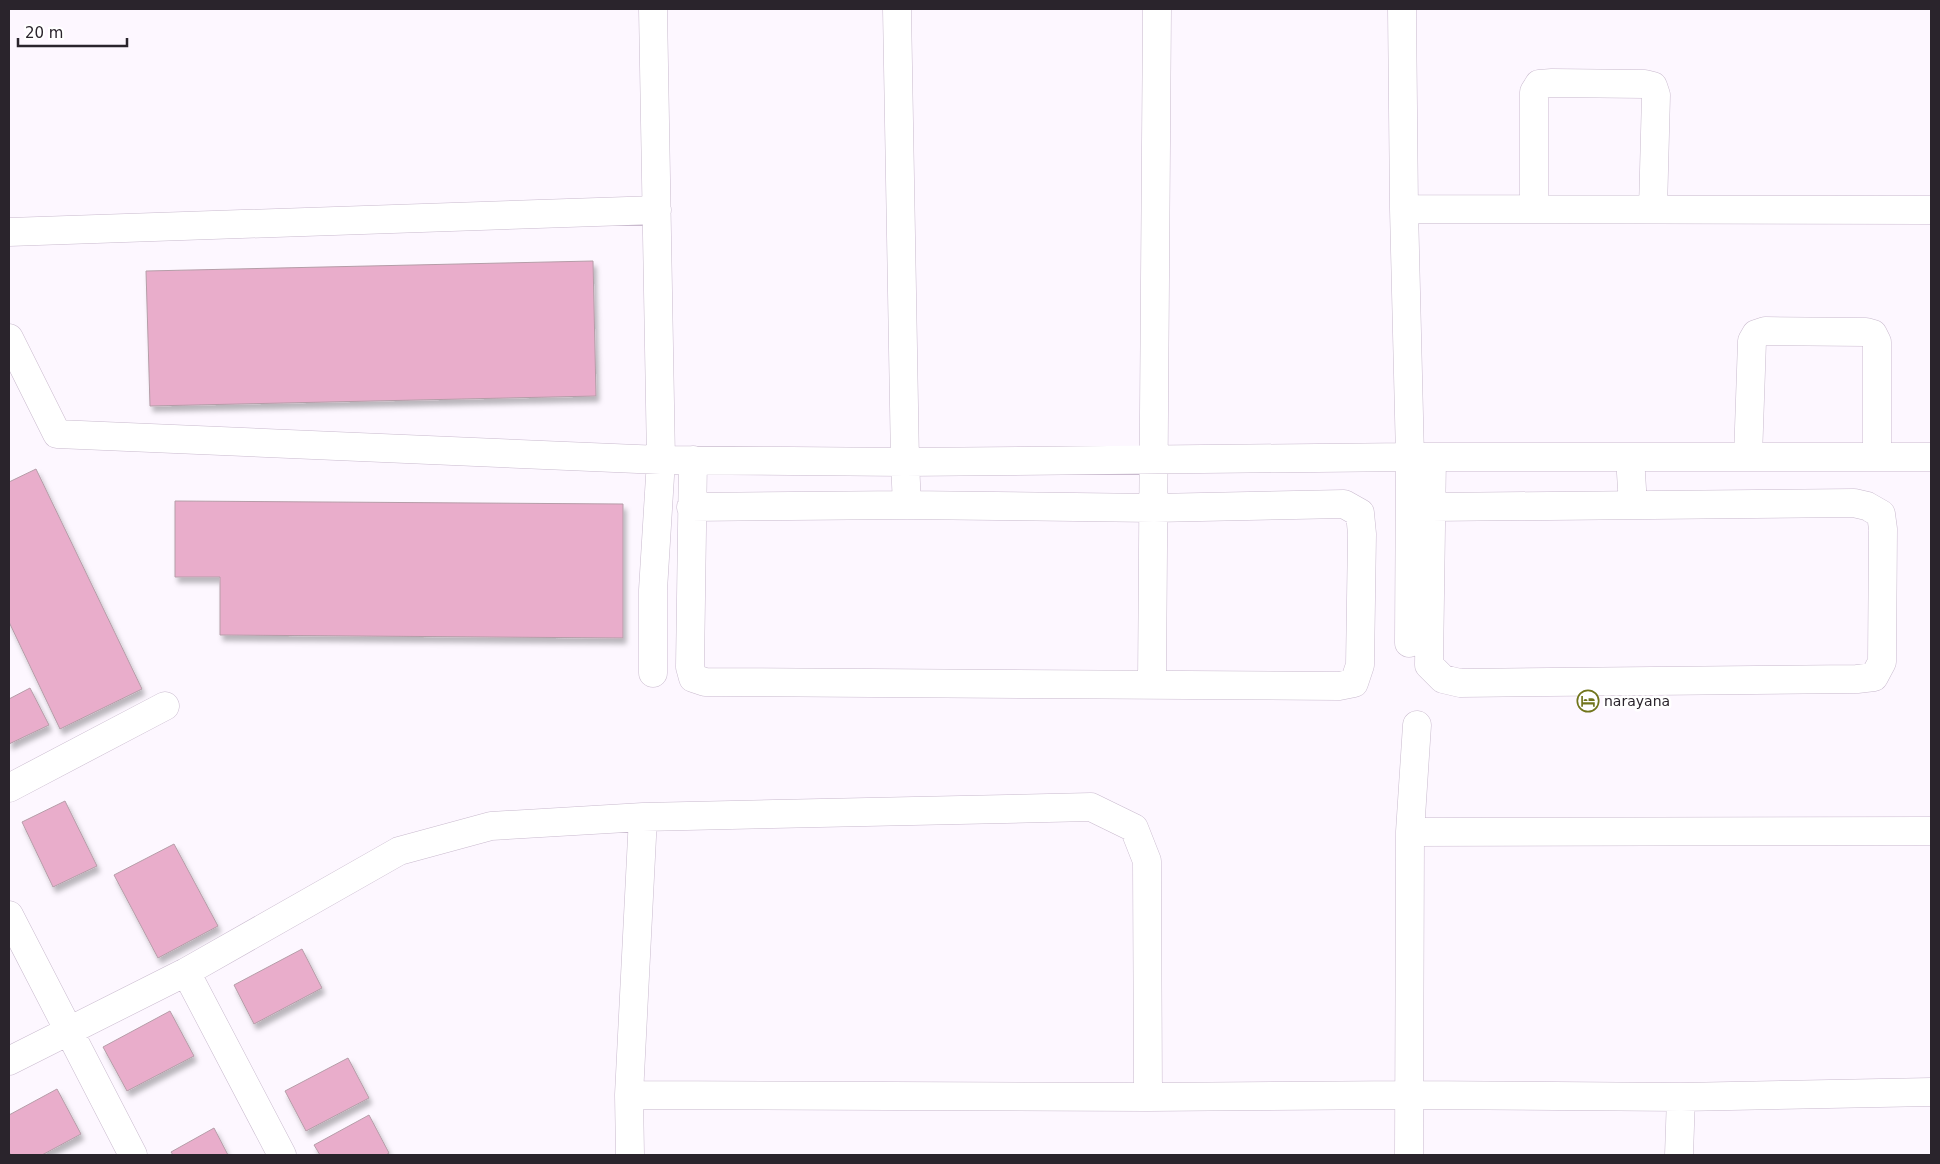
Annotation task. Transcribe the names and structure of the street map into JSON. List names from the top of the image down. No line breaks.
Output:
{"places":{"hotel":["narayana"]},"scale_bar":"20 m"}
